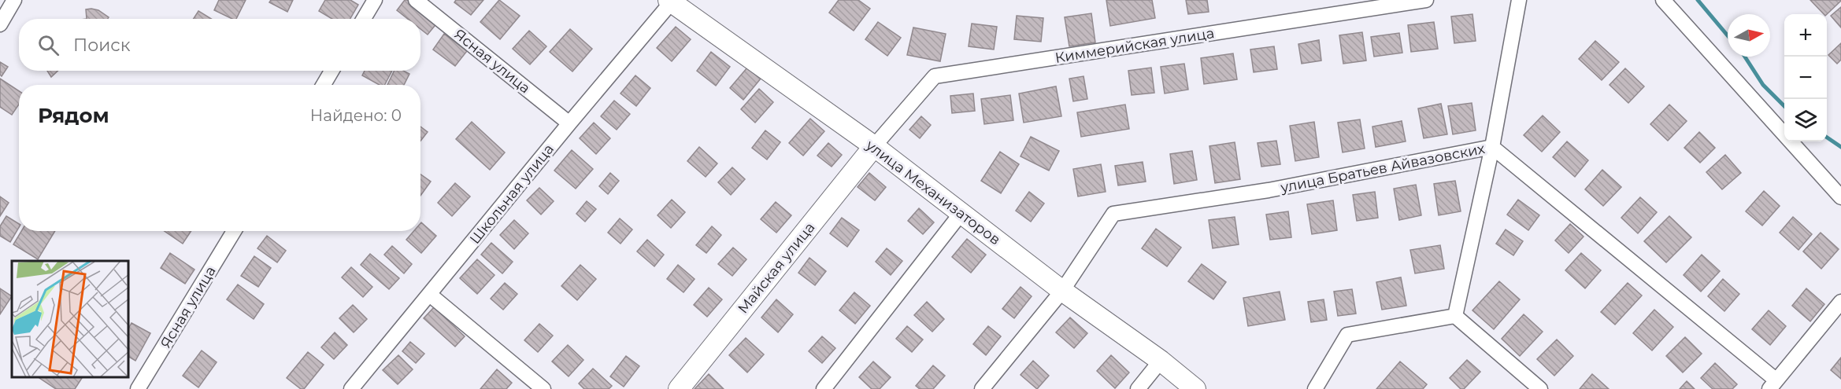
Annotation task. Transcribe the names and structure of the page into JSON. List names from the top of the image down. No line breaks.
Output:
{"streets":{"street":["Киммерийская улица","Ясная улица","улица Братьев Айвазовских","улица Механизаторов","Школьная улица","Майская улица"]},"crossings":[["Киммерийская улица","улица Механизаторов"],["Киммерийская улица","Майская улица"],["Ясная улица","Школьная улица"],["улица Братьев Айвазовских","улица Механизаторов"],["улица Механизаторов","Школьная улица"],["улица Механизаторов","Майская улица"]],"north":"right","page":{"map_buttons":["+","−"],"search":"Поиск","heading":["Рядом","Найдено: 0"]}}
